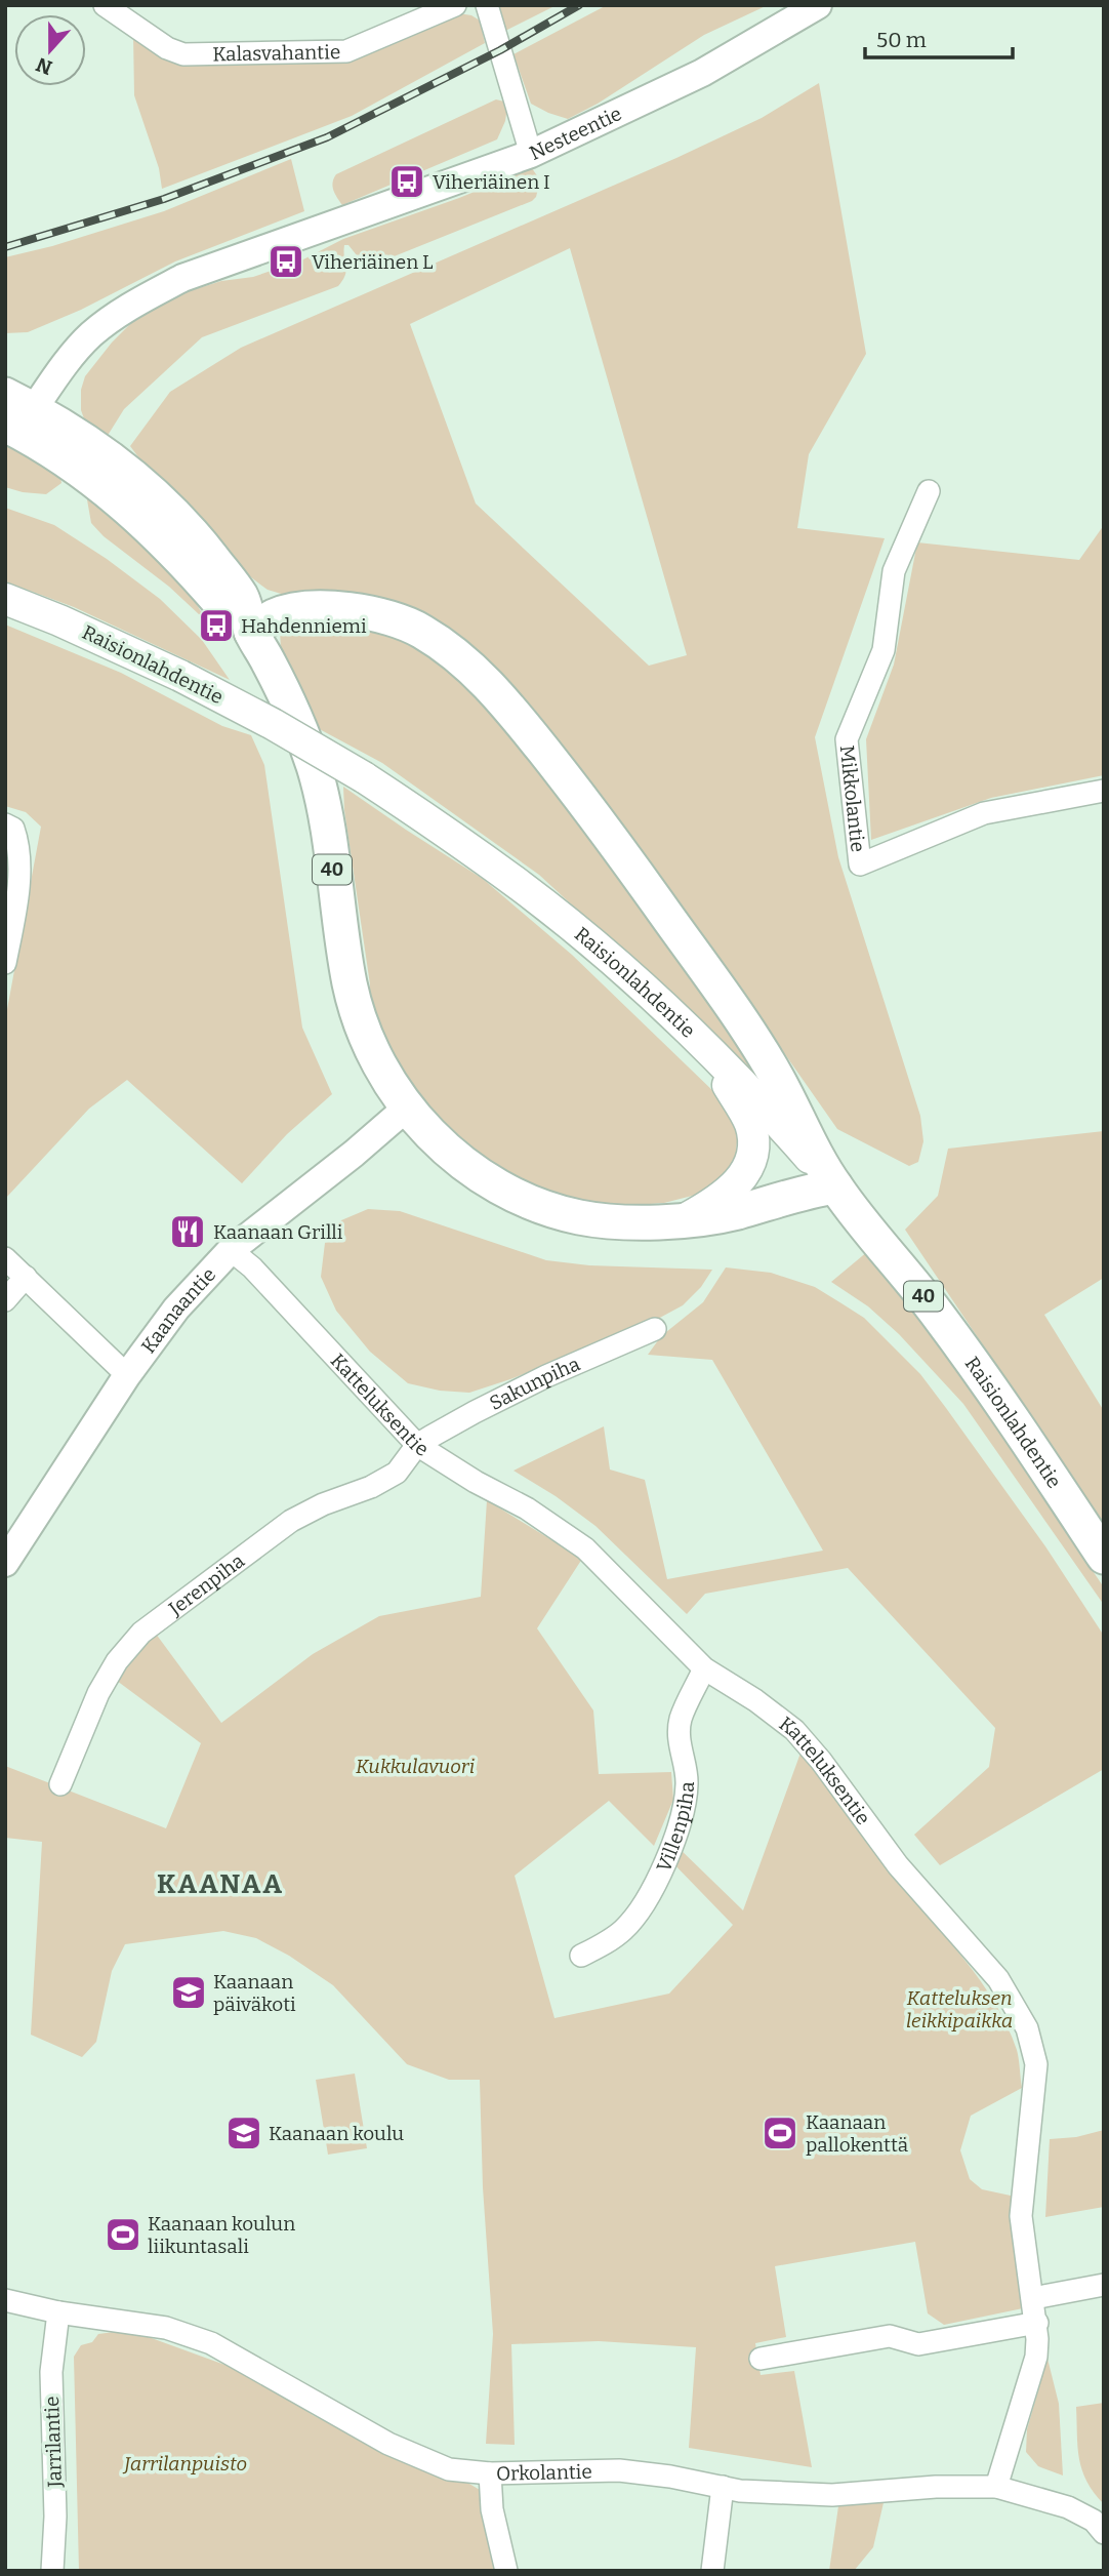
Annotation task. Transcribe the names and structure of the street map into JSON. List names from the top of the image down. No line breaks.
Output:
{"streets":{"main road":["Raisionlahdentie","40"],"street":["Kalasvahantie","Nesteentie","Mikkolantie","Kaanaantie","Sakunpiha","Katteluksentie","Jerenpiha","Villenpiha","Jarrilantie","Orkolantie"]},"crossings":[["Nesteentie","40"],["Raisionlahdentie","40"],["40","Kaanaantie"],["Kaanaantie","Katteluksentie"],["Sakunpiha","Katteluksentie"],["Sakunpiha","Jerenpiha"],["Katteluksentie","Jerenpiha"],["Katteluksentie","Villenpiha"],["Katteluksentie","Orkolantie"],["Jarrilantie","Orkolantie"]],"districts":["KAANAA"],"parks":["Kukkulavuori","Katteluksen leikkipaikka","Jarrilanpuisto"],"places":{"bus stop":["Viheriäinen I","Viheriäinen L","Hahdenniemi"],"restaurant":["Kaanaan Grilli"],"school or university":["Kaanaan päiväkoti","Kaanaan koulu"],"sports":["Kaanaan pallokenttä","Kaanaan koulun liikuntasali"]},"scale_bar":"50 m","north":"bottom"}
